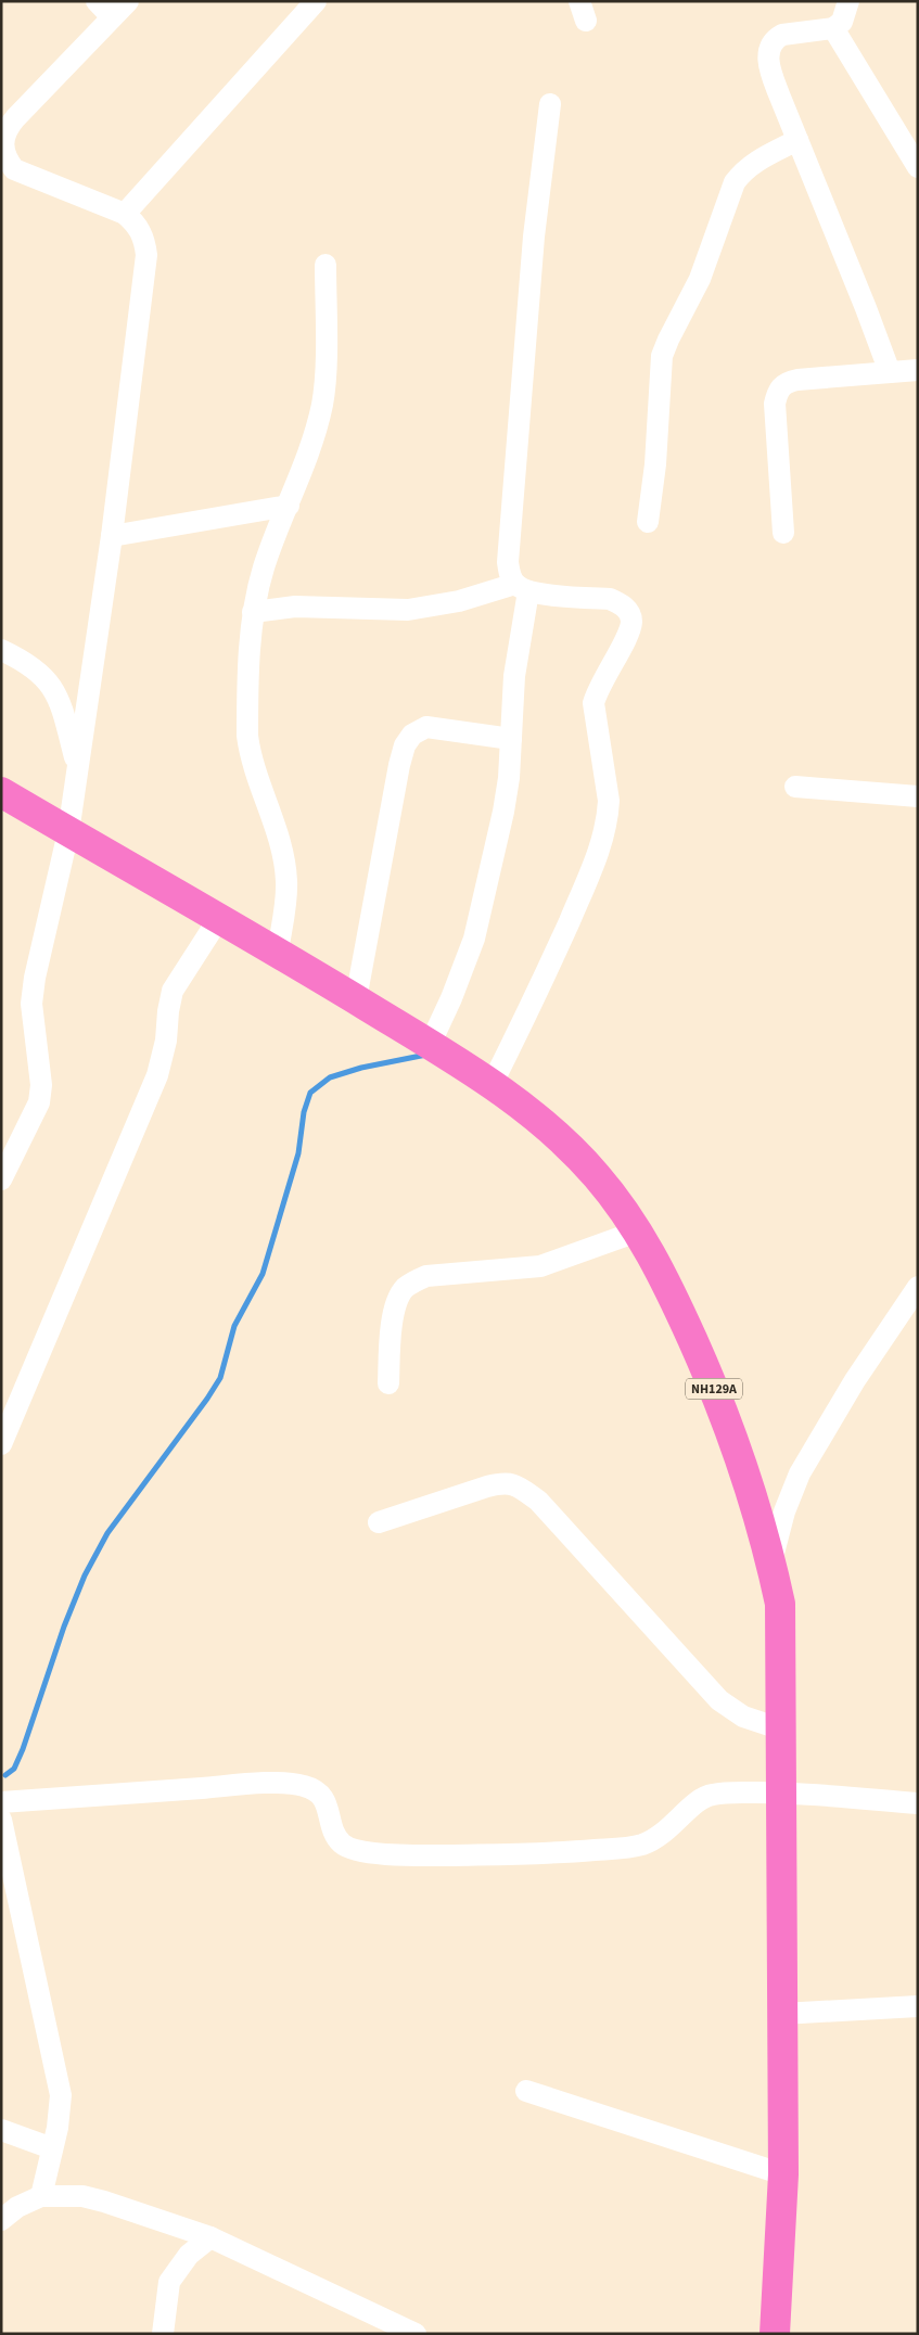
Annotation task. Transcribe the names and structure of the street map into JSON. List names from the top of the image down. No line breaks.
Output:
{"streets":{"highway":["NH129A"]}}
